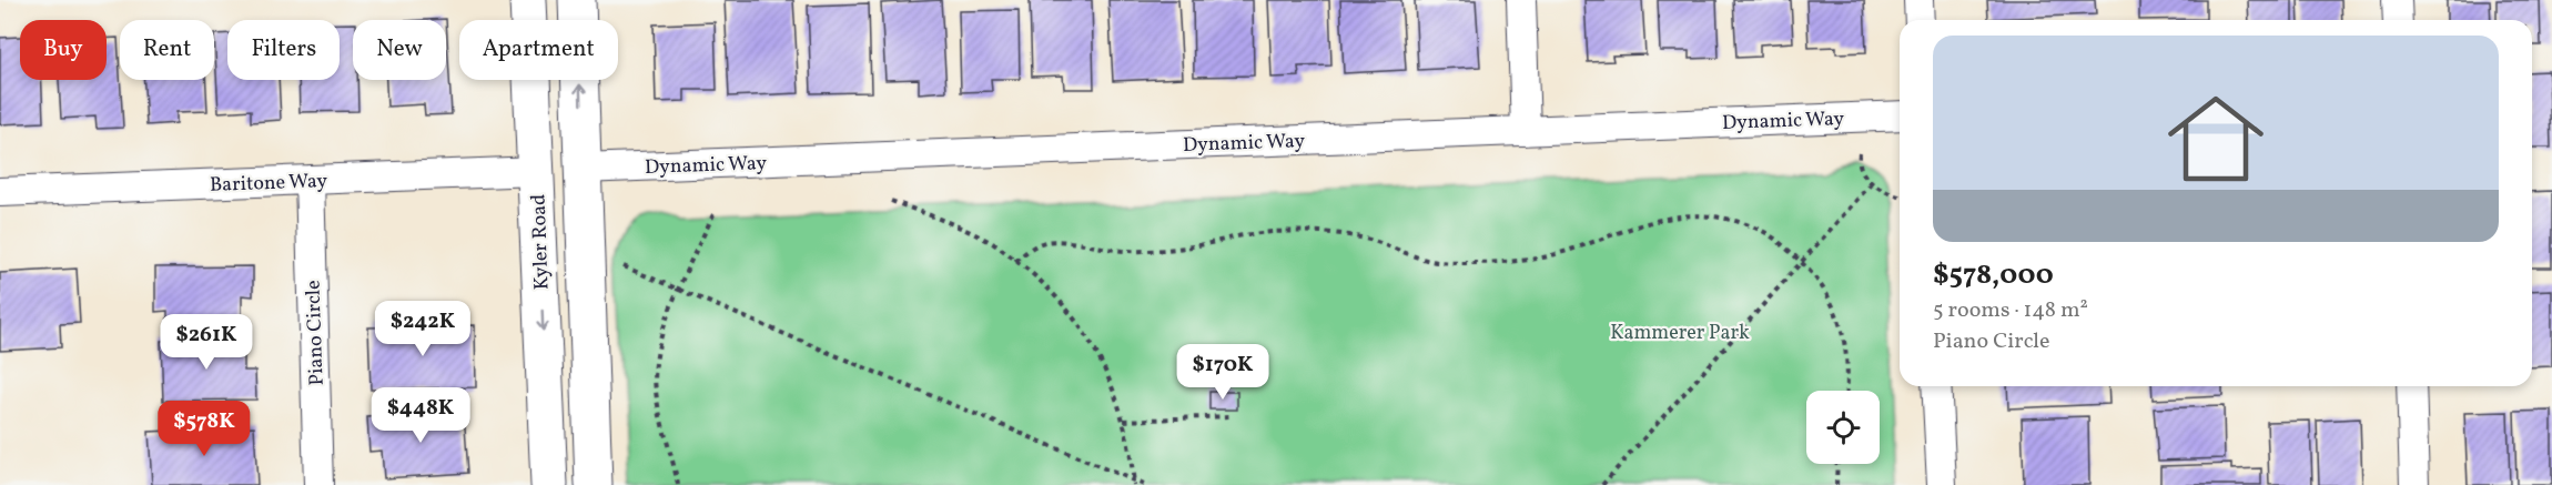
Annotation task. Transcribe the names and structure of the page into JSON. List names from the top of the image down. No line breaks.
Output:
{"streets":{"street":["Dynamic Way","Baritone Way","Kyler Road","Piano Circle"]},"crossings":[["Baritone Way","Kyler Road"],["Baritone Way","Piano Circle"]],"parks":["Kammerer Park"],"page":{"chip":["Buy","Rent","Filters","New","Apartment"],"list":[{"name":"$578,000","note":"5 rooms · 148 m² · Piano Circle"}],"price":["$242K","$261K","$170K","$448K","$578K"]}}
